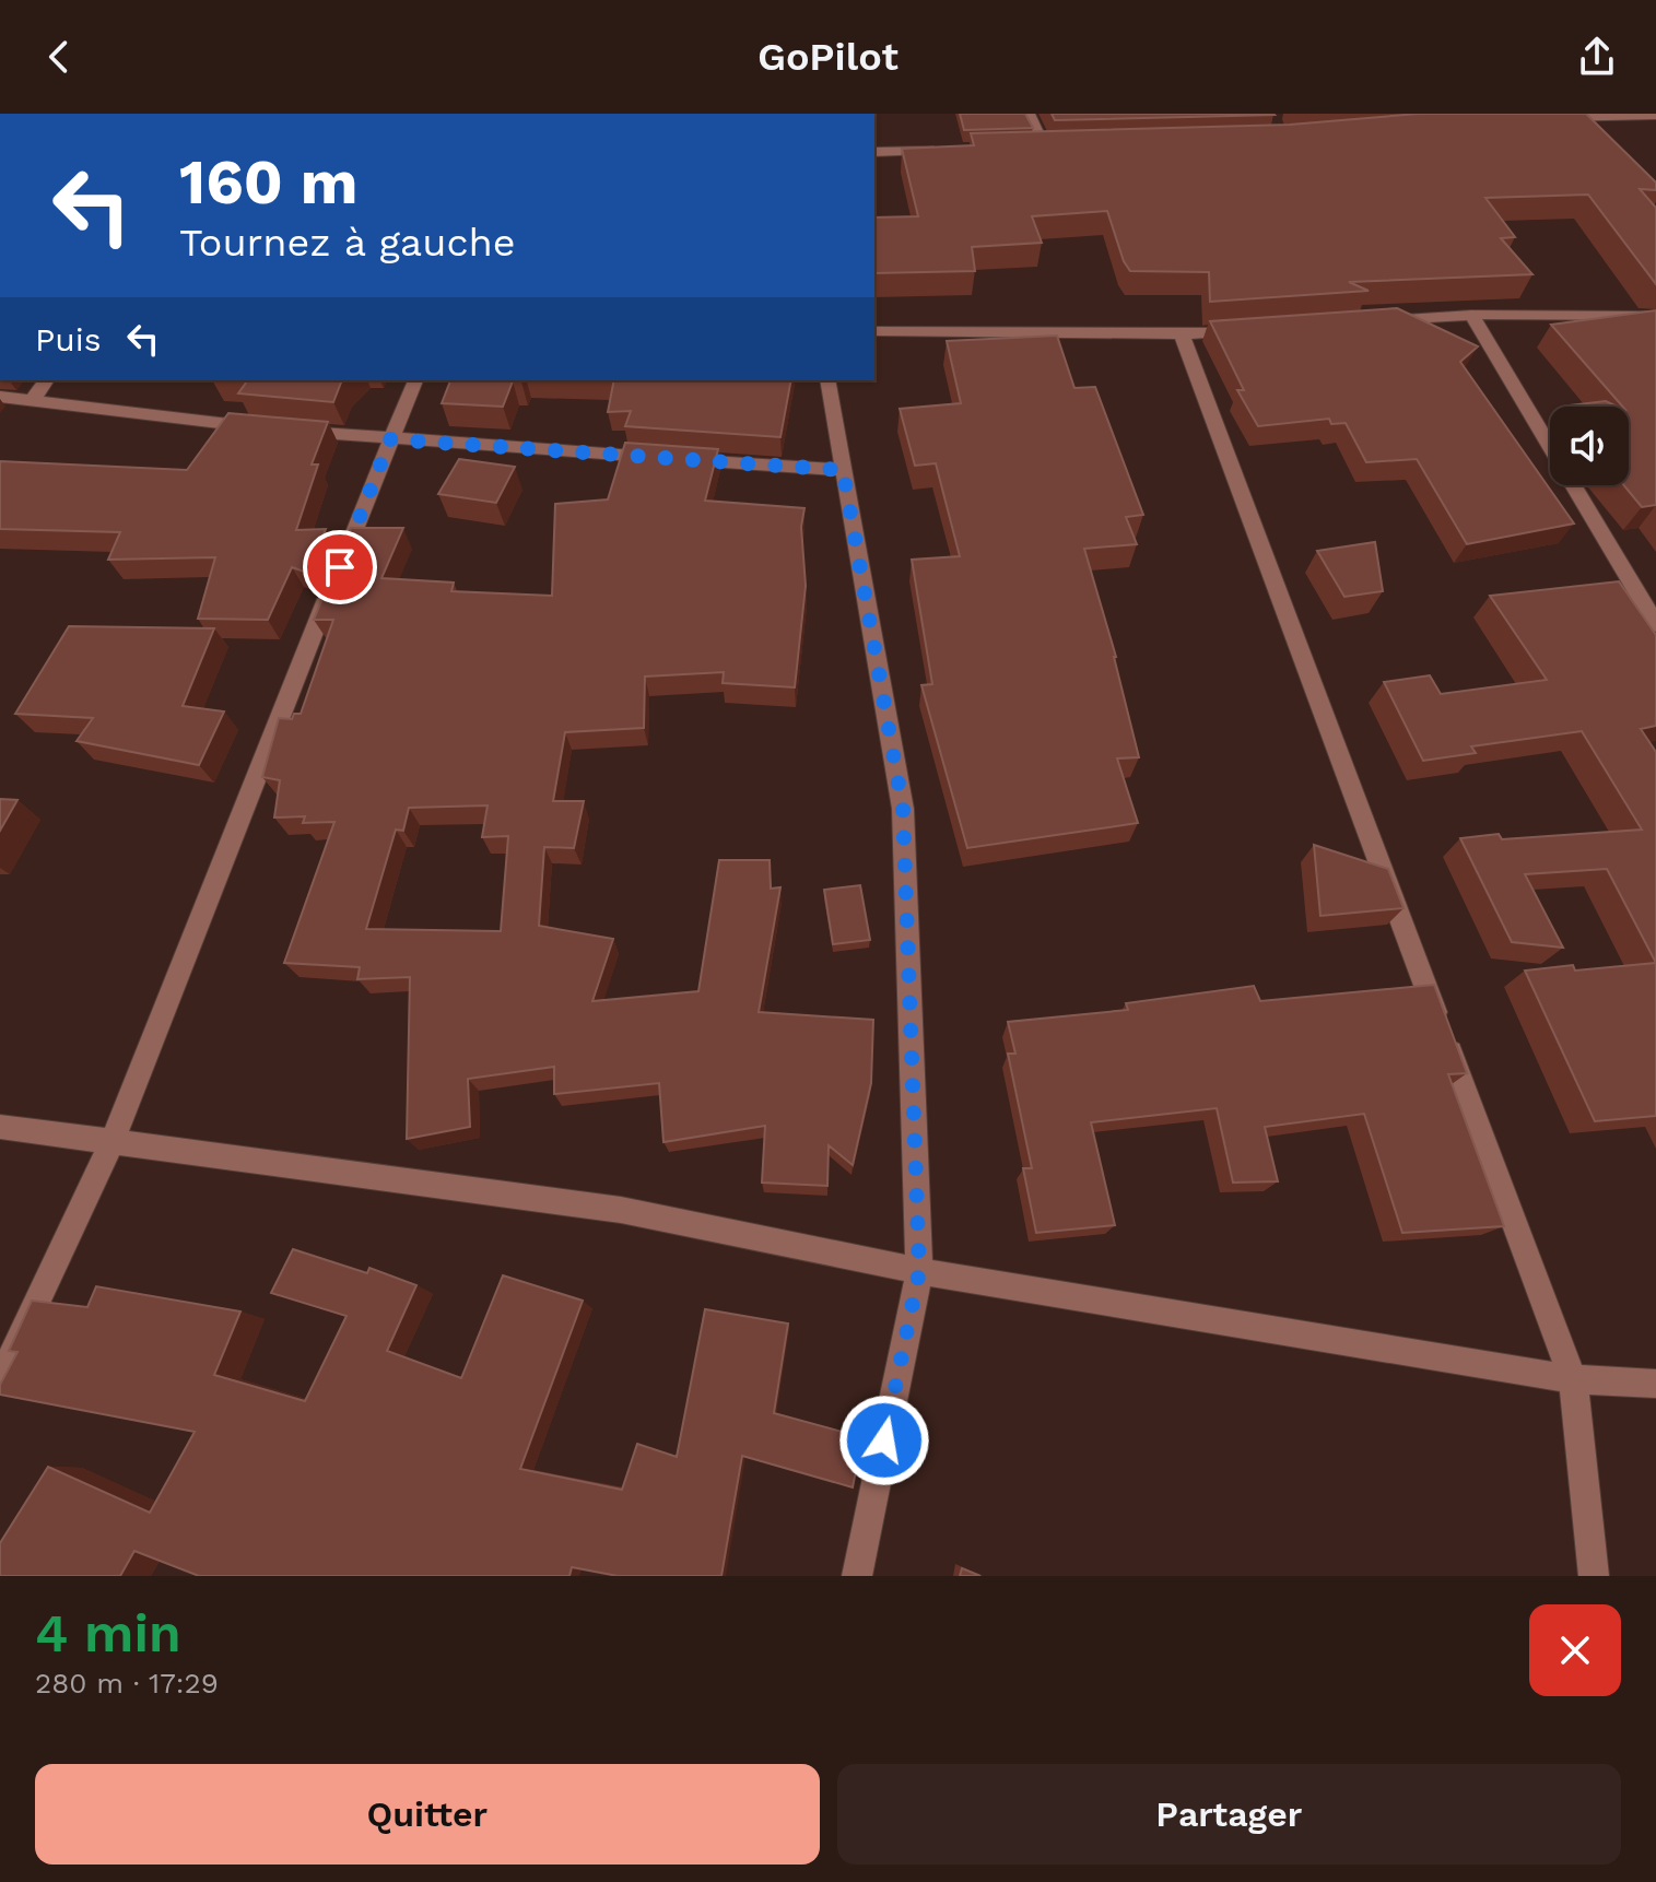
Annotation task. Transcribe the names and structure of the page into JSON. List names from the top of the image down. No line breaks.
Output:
{"page":{"header":"GoPilot","turn":["160 m","Tournez à gauche"],"then":"Puis","heading":["4 min","280 m · 17:29"],"buttons":["Quitter","Partager"]}}
